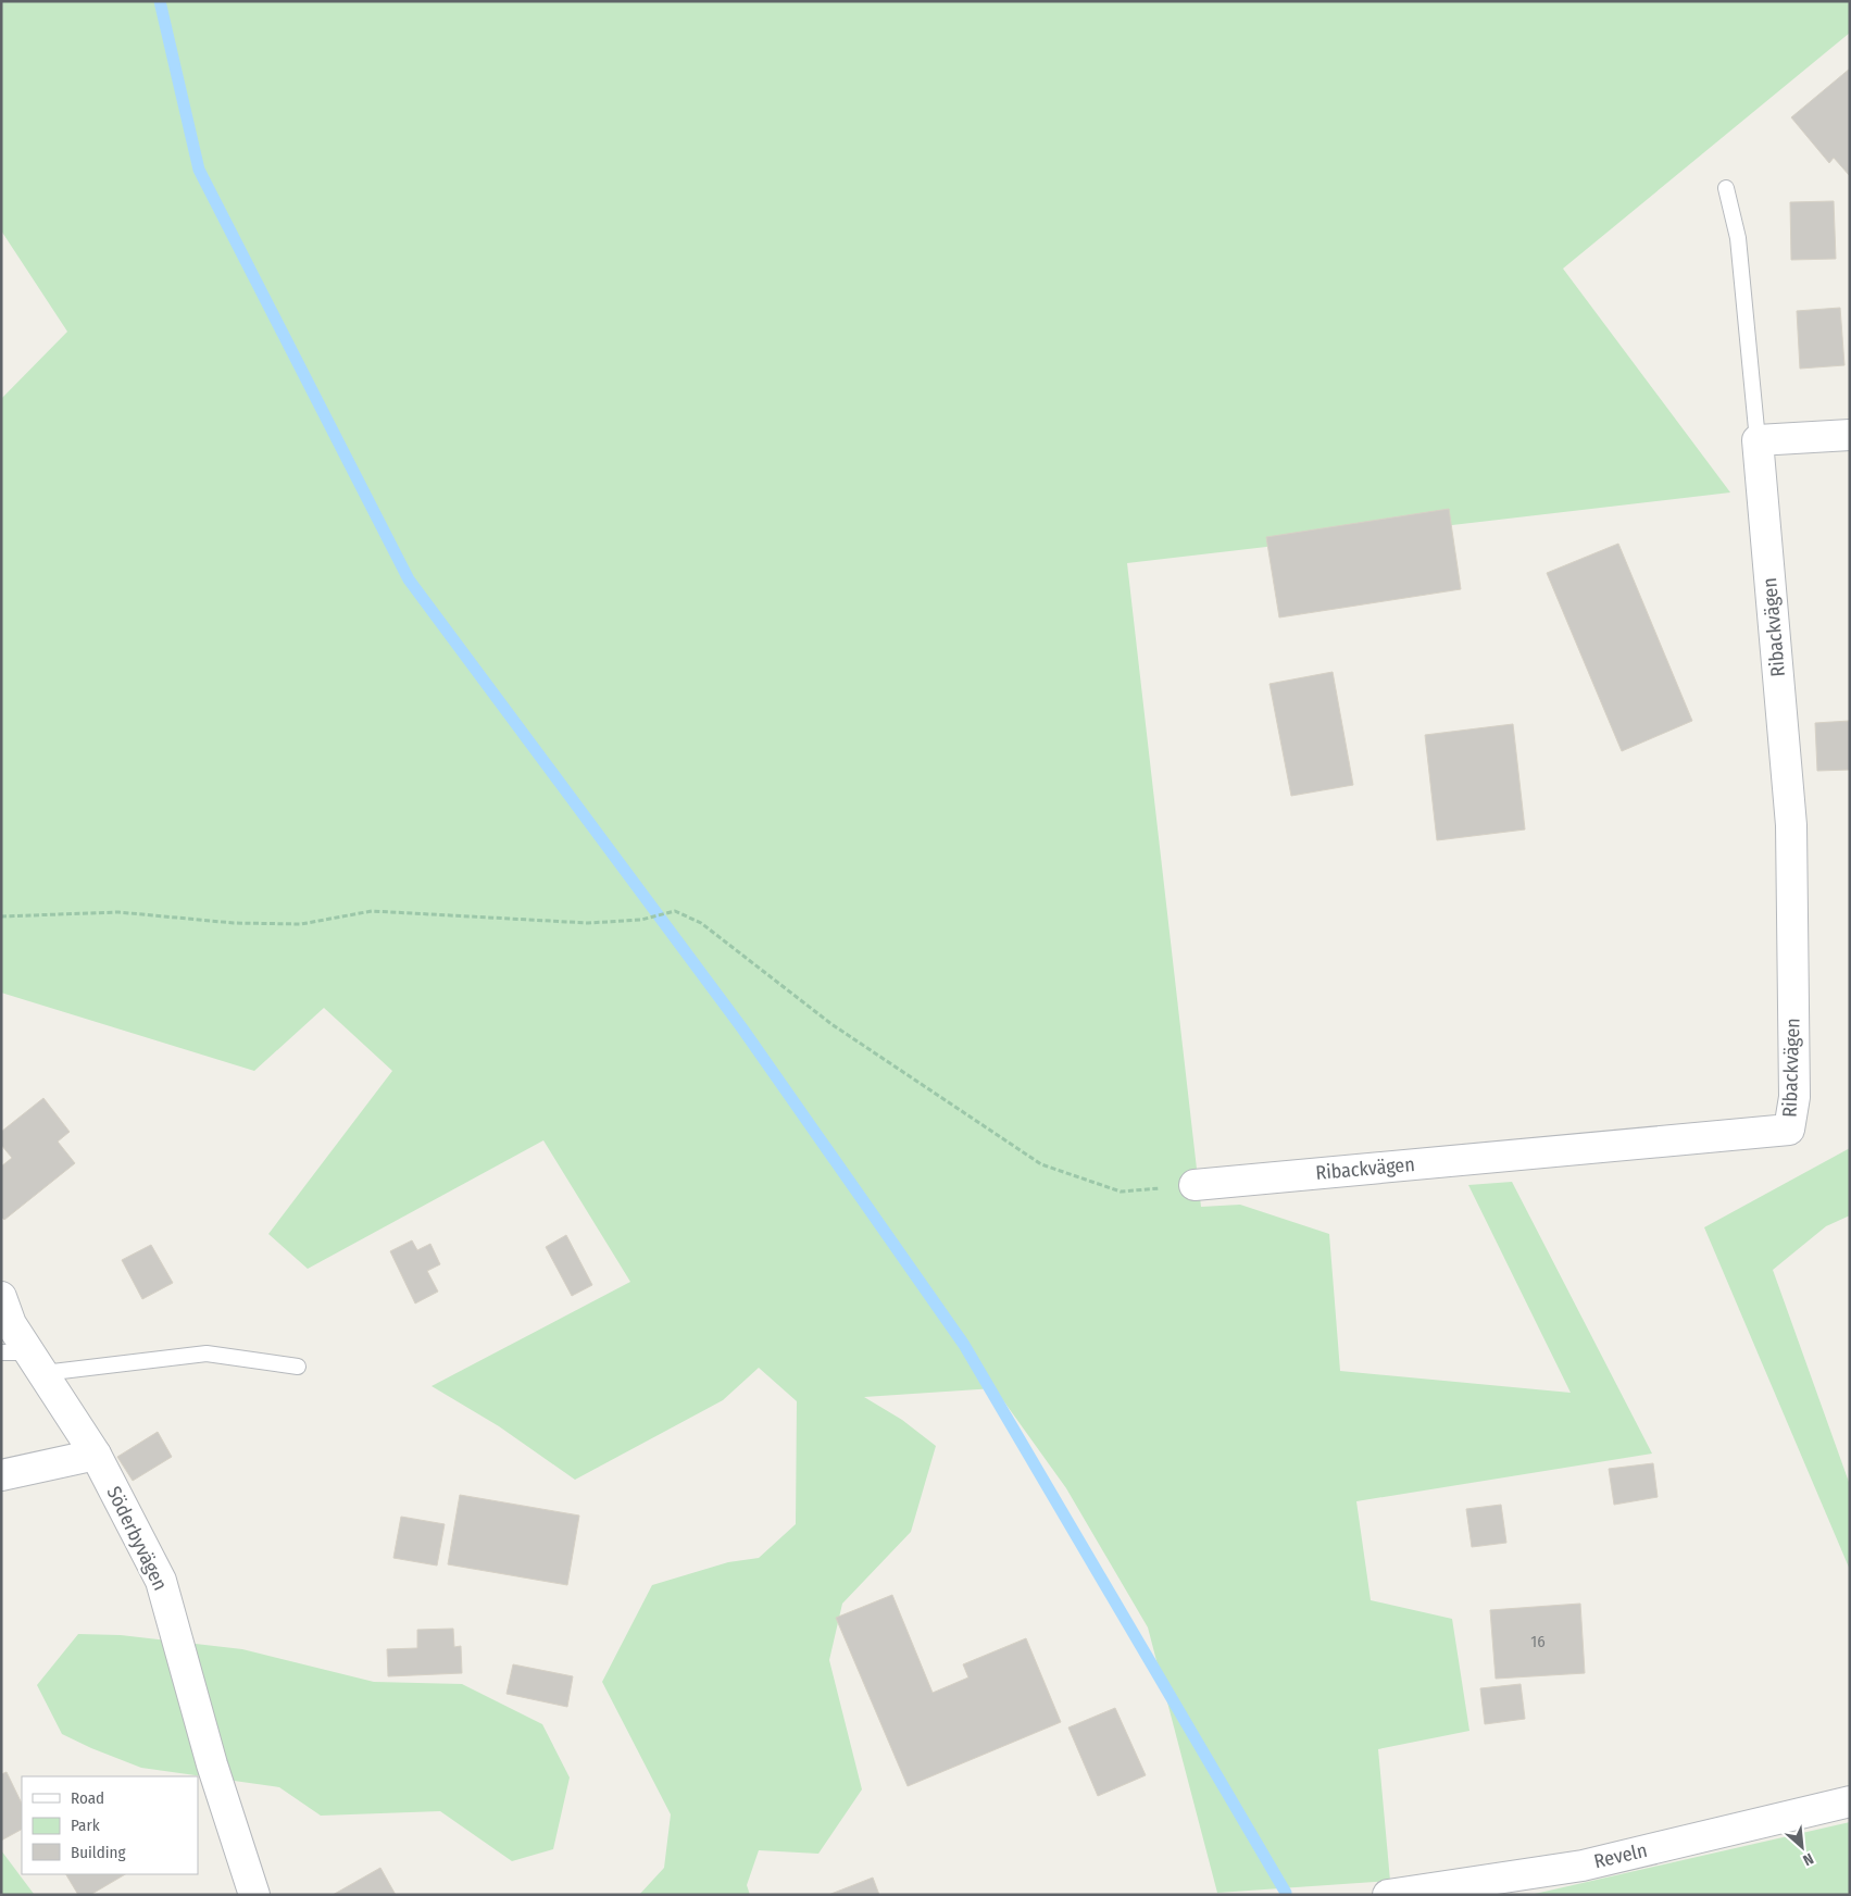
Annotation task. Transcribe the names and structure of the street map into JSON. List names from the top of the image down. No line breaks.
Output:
{"streets":{"street":["Ribackvägen","Söderbyvägen","Reveln"]},"house_numbers":["16"],"legend":["Road","Park","Building"],"north":"bottom right"}
